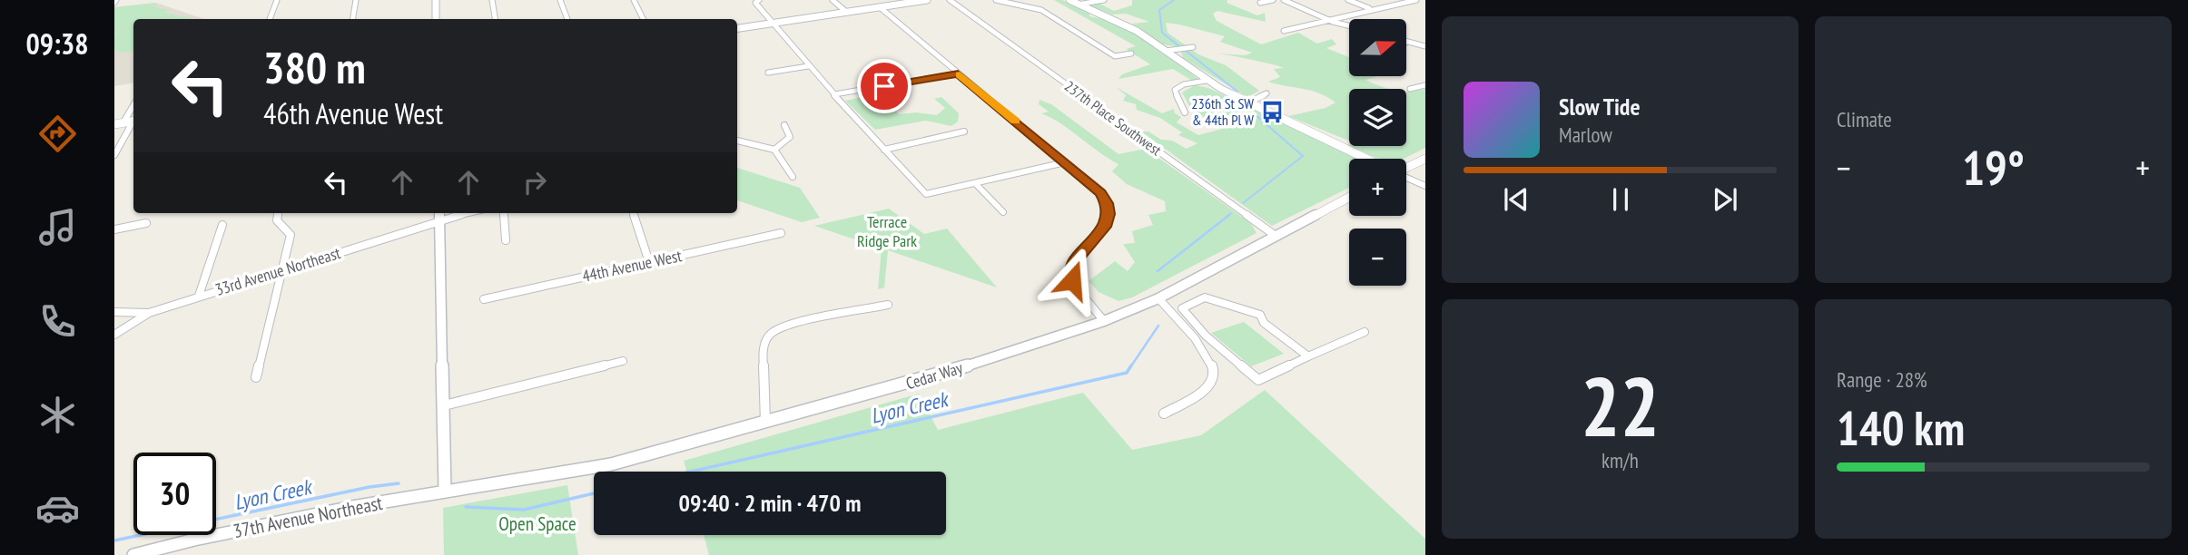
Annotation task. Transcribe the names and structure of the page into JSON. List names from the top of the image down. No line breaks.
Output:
{"streets":{"main road":["Cedar Way","37th Avenue Northeast"],"street":["237th Place Southwest","44th Avenue West","33rd Avenue Northeast"]},"crossings":[["237th Place Southwest","Cedar Way"],["Cedar Way","37th Avenue Northeast"]],"water":["Lyon Creek"],"parks":["Terrace Ridge Park","Open Space"],"places":{"bus stop":["236th St SW & 44th Pl W"]},"north":"right","page":{"tabs":"09:38","tile":["Climate",["22","km/h"],["Range · 28%","140 km"]],"map_buttons":["+","−"],"turn":["380 m","46th Avenue West"],"song":["Slow Tide","Marlow"],"heat":["−","19°","+"],"limit":"30","trip":"09:40 · 2 min · 470 m"}}
